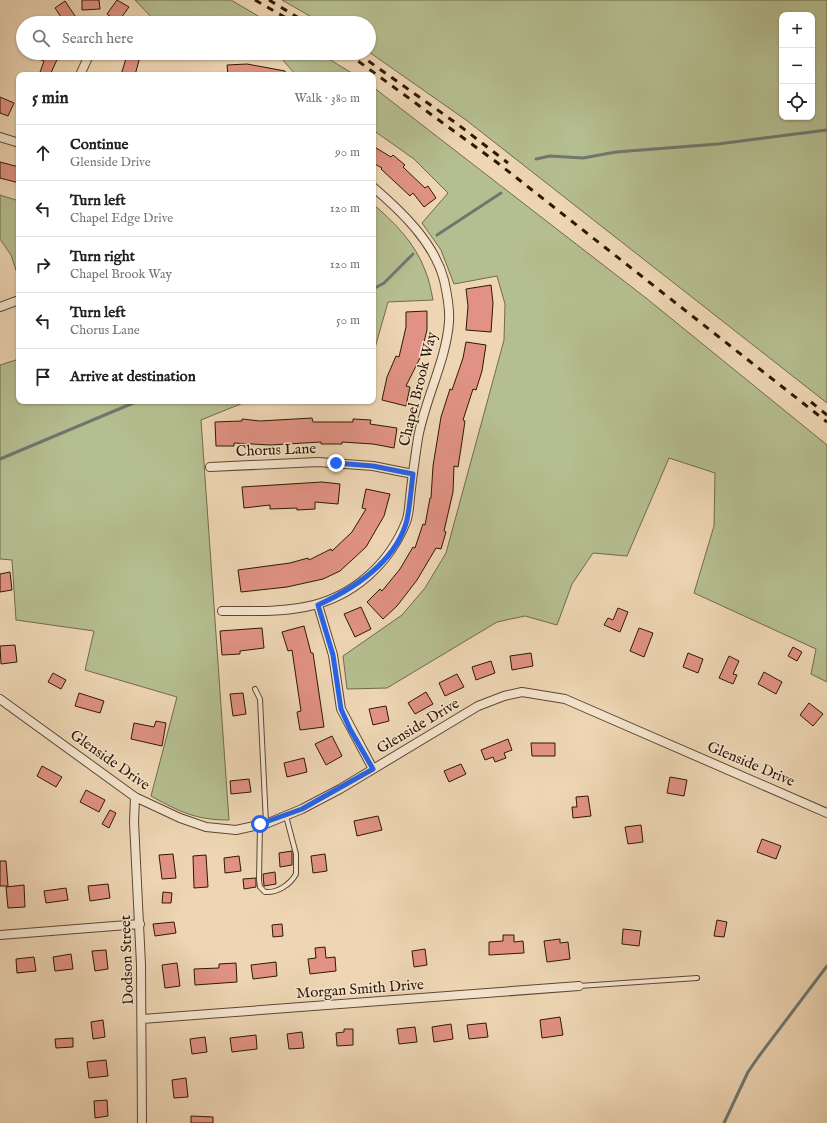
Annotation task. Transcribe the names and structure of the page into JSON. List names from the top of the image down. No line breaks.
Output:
{"streets":{"street":["Chapel Brook Way","Chorus Lane","Glenside Drive","Dodson Street","Morgan Smith Drive"]},"crossings":[["Chapel Brook Way","Chorus Lane"],["Glenside Drive","Dodson Street"],["Dodson Street","Morgan Smith Drive"]],"page":{"map_buttons":["+","−"],"search":"Search here","heading":["5 min","Walk · 380 m"],"list":[["Continue","Glenside Drive","90 m"],["Turn left","Chapel Edge Drive","120 m"],["Turn right","Chapel Brook Way","120 m"],["Turn left","Chorus Lane","50 m"],"Arrive at destination"]}}
